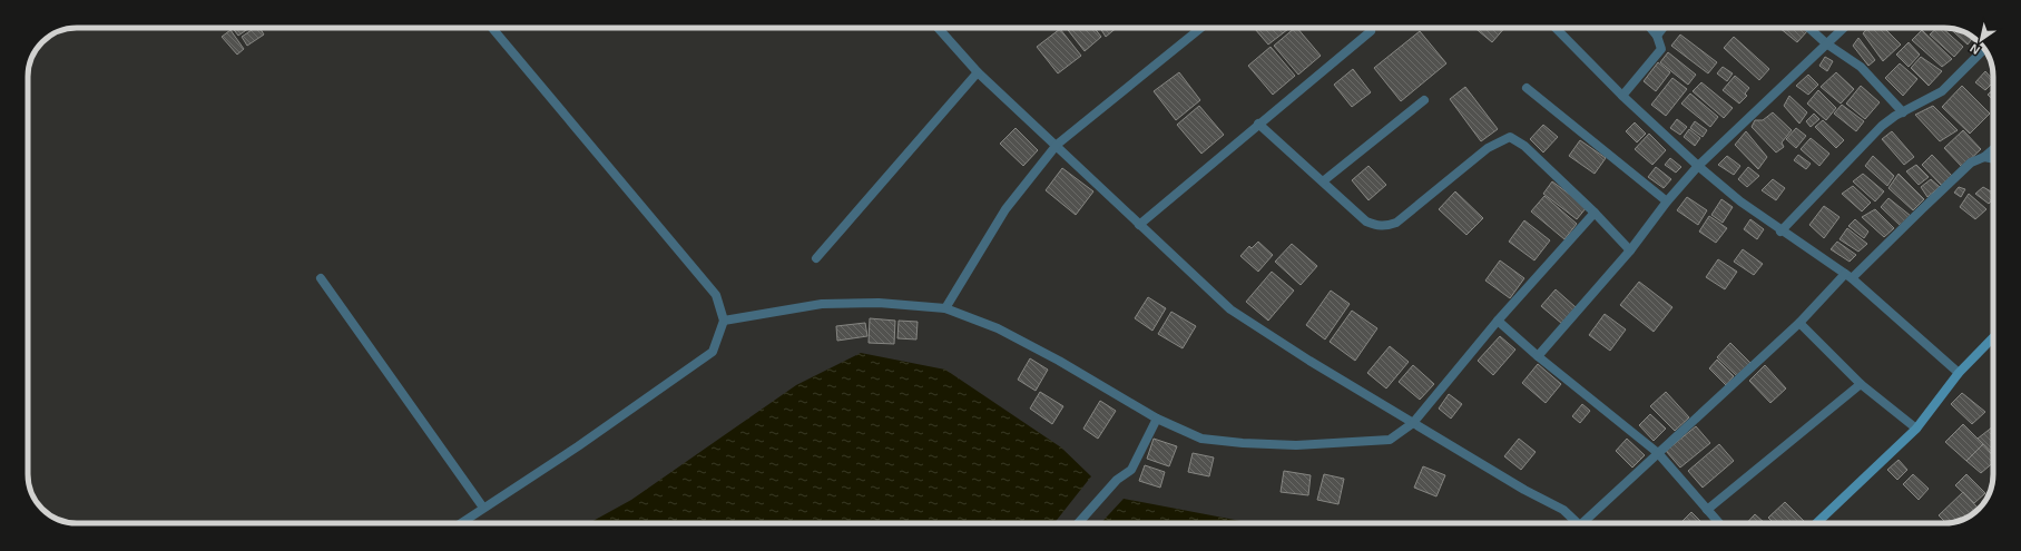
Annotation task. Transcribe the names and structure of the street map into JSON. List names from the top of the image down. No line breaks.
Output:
{"north":"bottom left"}
